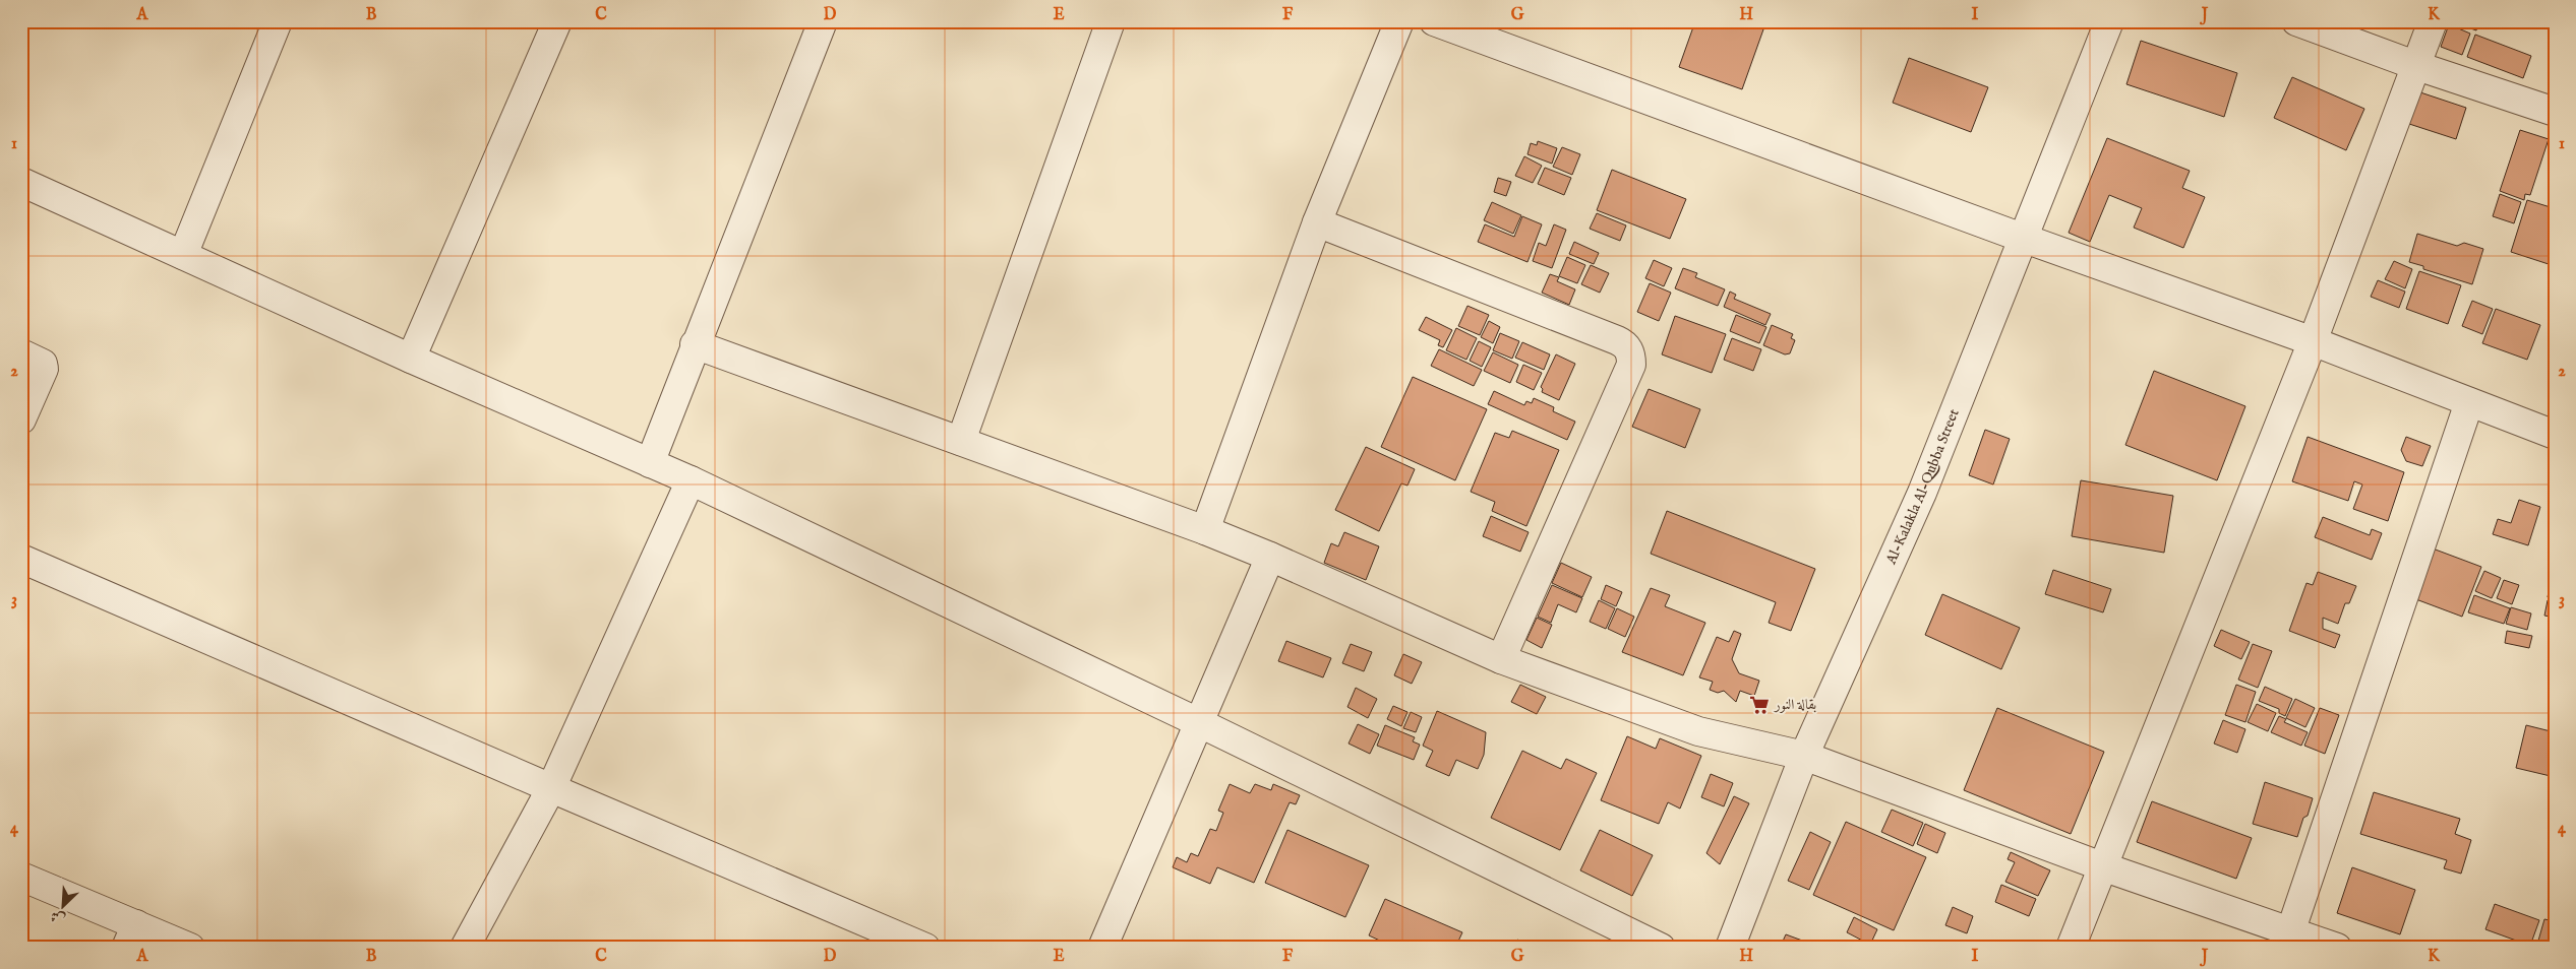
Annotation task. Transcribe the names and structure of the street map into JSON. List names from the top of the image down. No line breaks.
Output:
{"streets":{"street":["Al-Kalakla Al-Qubba Street"]},"places":{"supermarket":["بقالة النور"]},"north":"bottom left","grid":{"columns":["A","B","C","D","E","F","G","H","I","J","K"],"rows":["1","2","3","4"]}}
